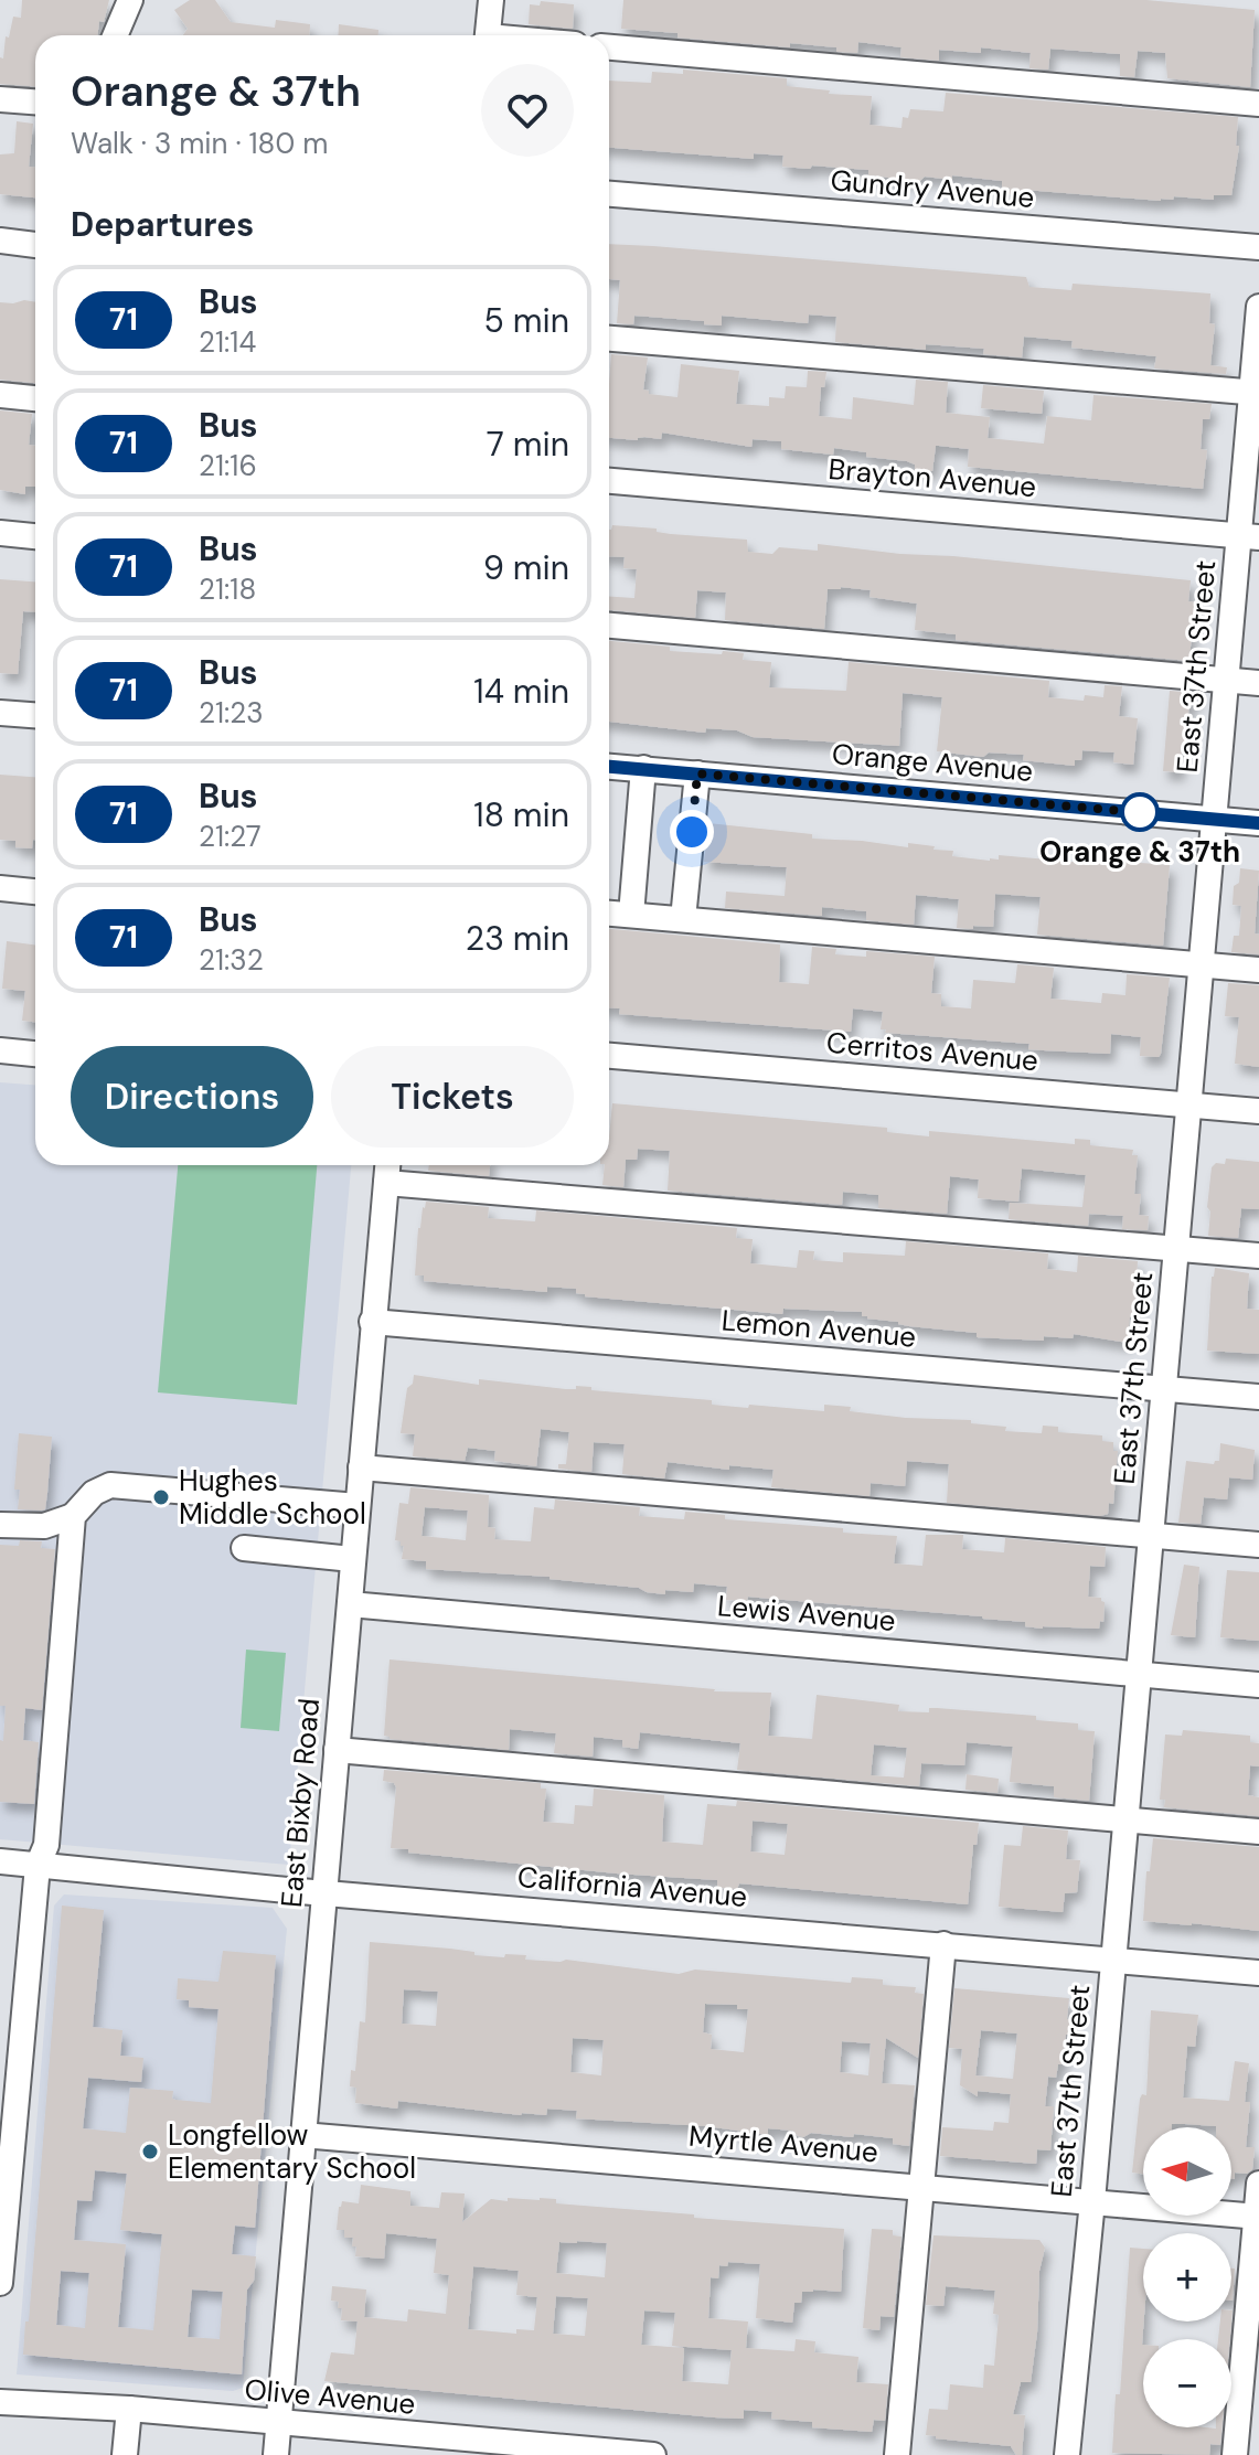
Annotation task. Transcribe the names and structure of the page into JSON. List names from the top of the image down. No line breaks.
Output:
{"streets":{"street":["Gundry Avenue","Brayton Avenue","East 37th Street","Orange Avenue","Cerritos Avenue","Lemon Avenue","Lewis Avenue","East Bixby Road","California Avenue","Myrtle Avenue","Olive Avenue"]},"crossings":[["Brayton Avenue","East 37th Street"],["East 37th Street","Orange Avenue"],["East 37th Street","Cerritos Avenue"],["East 37th Street","Lemon Avenue"],["East 37th Street","Lewis Avenue"],["East 37th Street","California Avenue"],["East 37th Street","Myrtle Avenue"],["Lemon Avenue","East Bixby Road"],["Lewis Avenue","East Bixby Road"],["East Bixby Road","California Avenue"],["East Bixby Road","Myrtle Avenue"],["East Bixby Road","Olive Avenue"]],"places":["Orange & 37th","Hughes Middle School","Longfellow Elementary School"],"lines":["bus line 71"],"north":"left","page":{"heading":[["Orange & 37th","Walk · 3 min · 180 m"],"Departures"],"list":[{"mark":"71","name":"Bus","note":"21:14","value":"5 min"},{"mark":"71","name":"Bus","note":"21:16","value":"7 min"},{"mark":"71","name":"Bus","note":"21:18","value":"9 min"},{"mark":"71","name":"Bus","note":"21:23","value":"14 min"},{"mark":"71","name":"Bus","note":"21:27","value":"18 min"},{"mark":"71","name":"Bus","note":"21:32","value":"23 min"}],"buttons":["Directions","Tickets"],"map_buttons":["+","−"]}}
